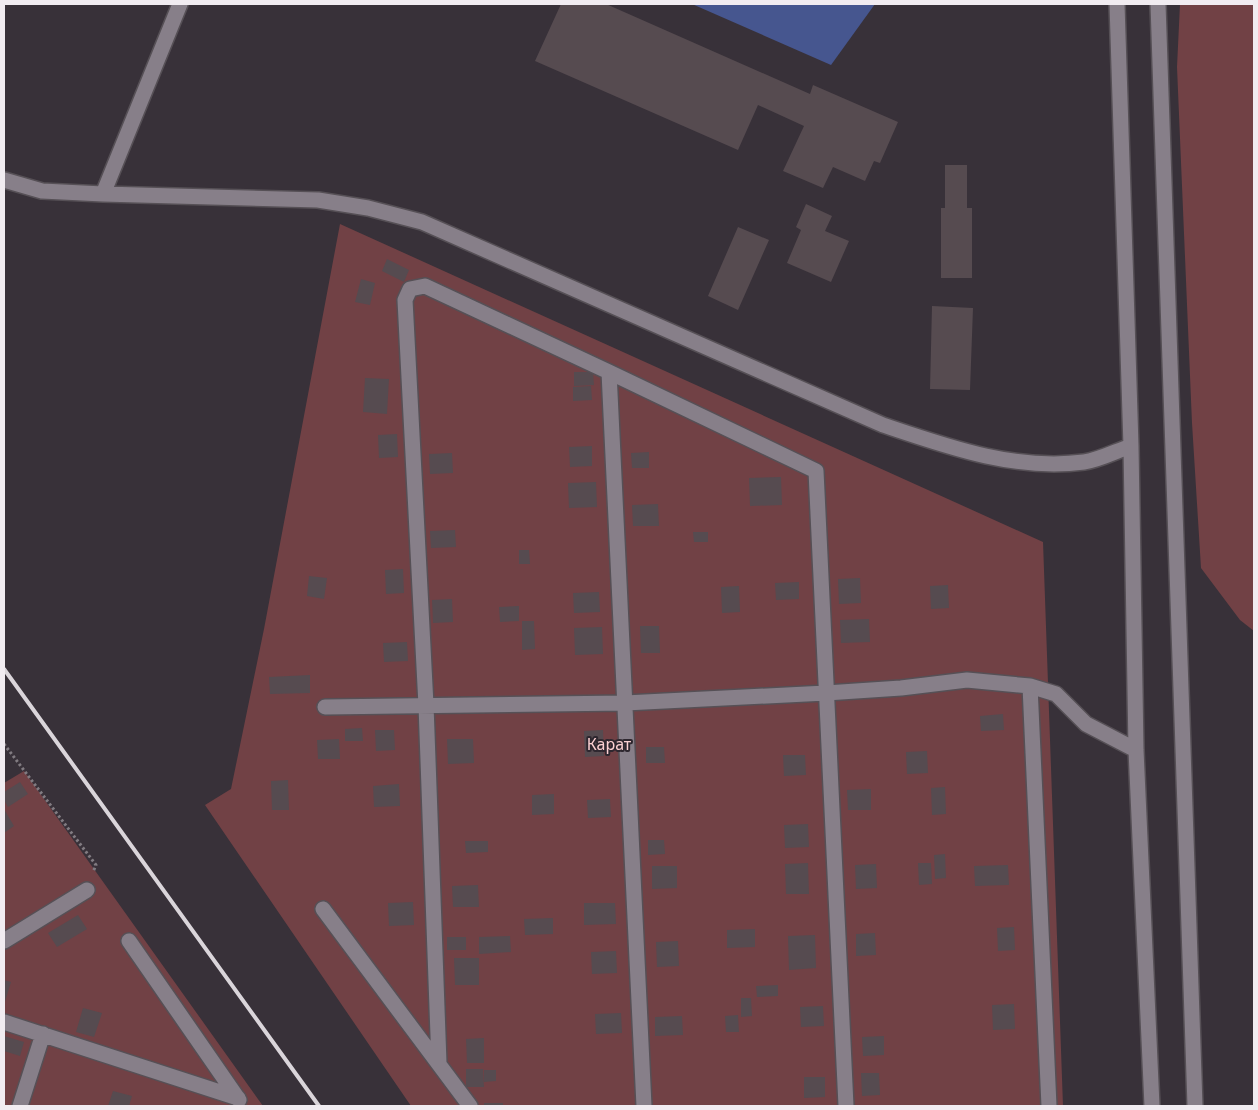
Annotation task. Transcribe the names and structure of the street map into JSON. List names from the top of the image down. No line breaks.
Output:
{"parks":["Карат"]}
